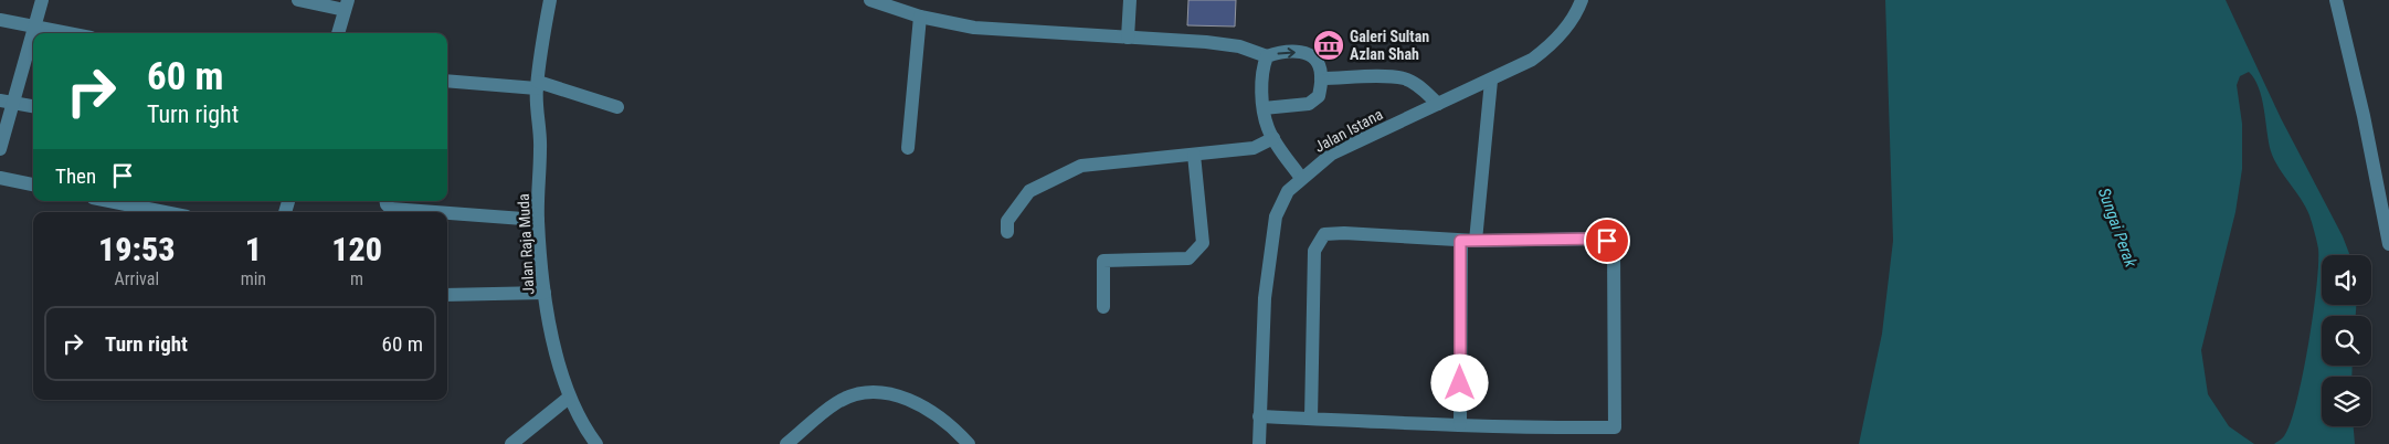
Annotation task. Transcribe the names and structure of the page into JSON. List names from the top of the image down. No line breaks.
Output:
{"streets":{"street":["Jalan Istana","Jalan Raja Muda"]},"water":["Sungai Perak"],"places":{"museum":["Galeri Sultan Azlan Shah"]},"page":{"turn":["60 m","Turn right"],"then":"Then","eta":["19:53","Arrival","1","min","120","m"],"list":[{"name":"Turn right","value":"60 m"}]}}
